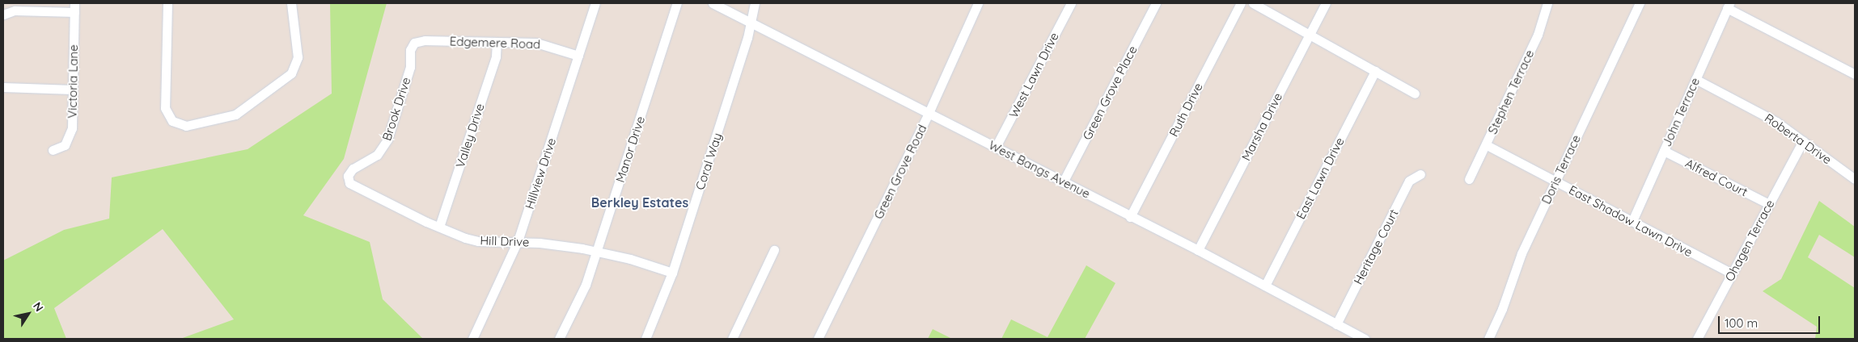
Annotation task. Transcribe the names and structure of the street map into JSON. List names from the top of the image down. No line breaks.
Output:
{"streets":{"street":["Edgemere Road","West Lawn Drive","Victoria Lane","Stephen Terrace","Green Grove Place","Brook Drive","Ruth Drive","John Terrace","Marsha Drive","Valley Drive","Roberta Drive","Manor Drive","Coral Way","West Bangs Avenue","Doris Terrace","Green Grove Road","Hillview Drive","Alfred Court","East Lawn Drive","East Shadow Lawn Drive","Ohagen Terrace","Hill Drive","Heritage Court"]},"crossings":[["Edgemere Road","Brook Drive"],["Edgemere Road","Valley Drive"],["Edgemere Road","Hillview Drive"],["West Lawn Drive","West Bangs Avenue"],["Stephen Terrace","East Shadow Lawn Drive"],["Green Grove Place","West Bangs Avenue"],["Brook Drive","Hill Drive"],["Ruth Drive","West Bangs Avenue"],["John Terrace","Roberta Drive"],["John Terrace","Alfred Court"],["John Terrace","East Shadow Lawn Drive"],["Marsha Drive","West Bangs Avenue"],["Valley Drive","Hill Drive"],["Roberta Drive","Ohagen Terrace"],["Manor Drive","Hill Drive"],["Coral Way","West Bangs Avenue"],["Coral Way","Hill Drive"],["West Bangs Avenue","Green Grove Road"],["West Bangs Avenue","East Lawn Drive"],["West Bangs Avenue","Heritage Court"],["Doris Terrace","East Shadow Lawn Drive"],["Hillview Drive","Hill Drive"],["Alfred Court","Ohagen Terrace"],["East Shadow Lawn Drive","Ohagen Terrace"]],"districts":["Berkley Estates"],"scale_bar":"100 m","north":"top right"}
